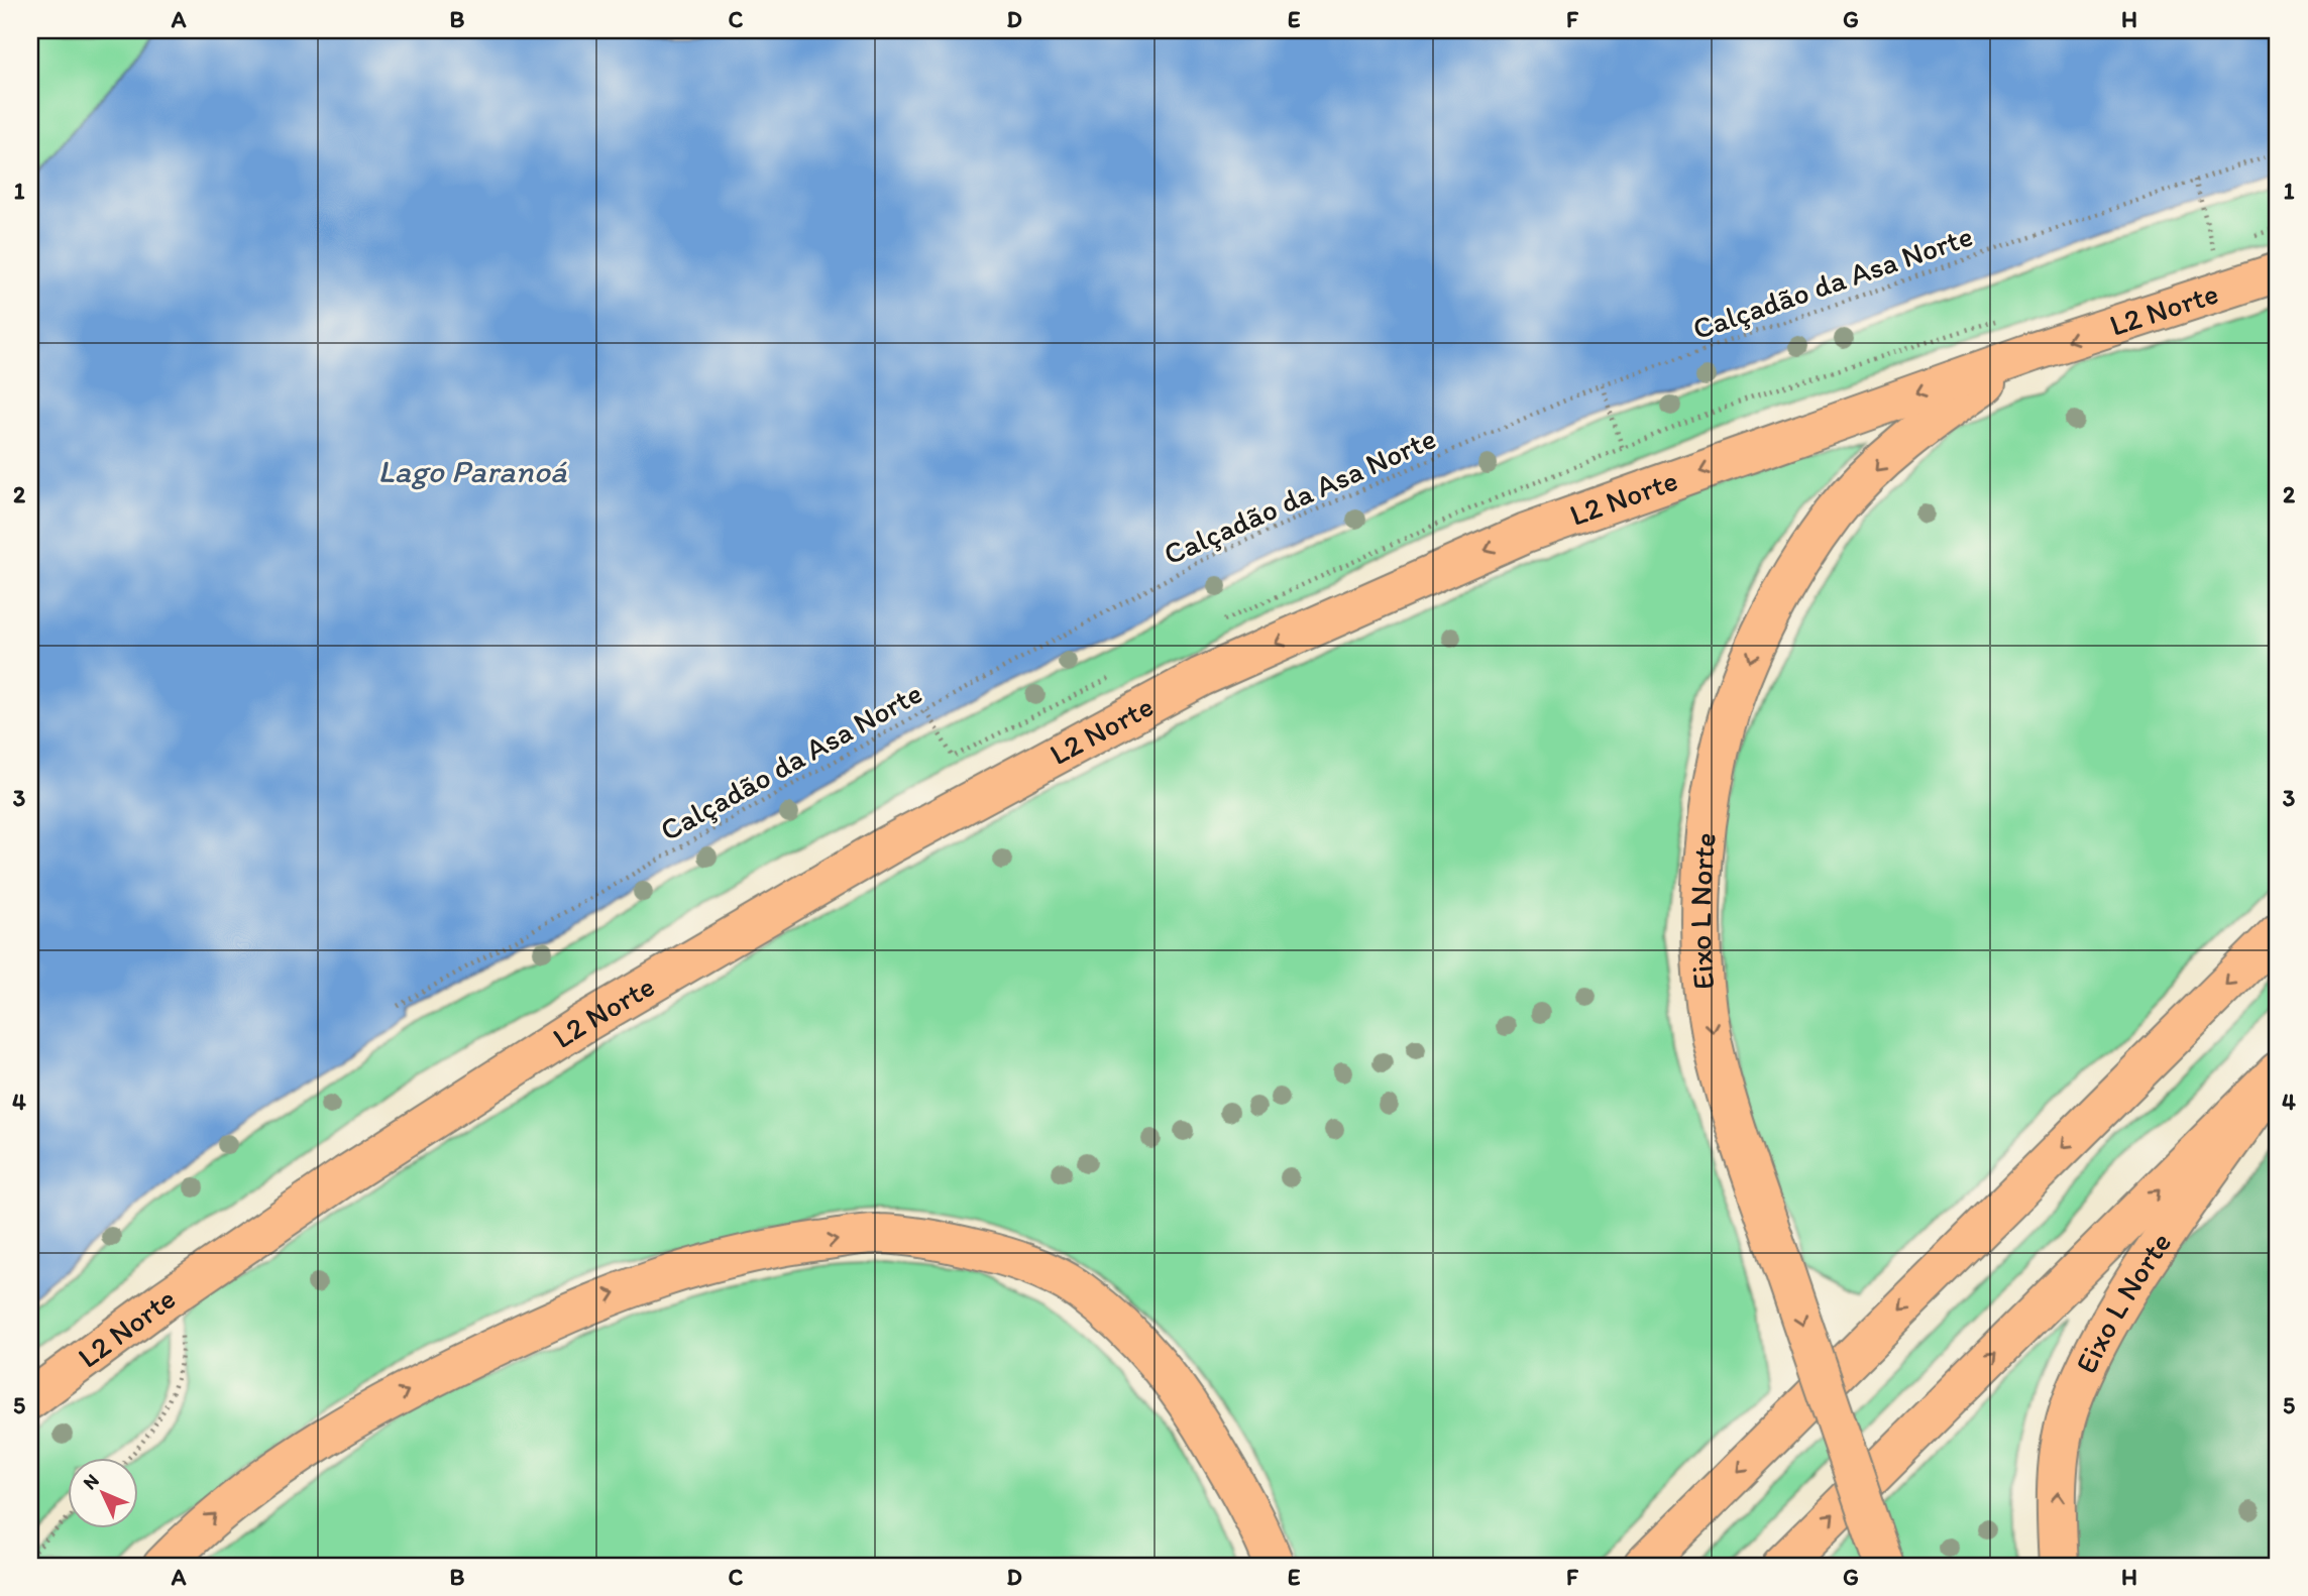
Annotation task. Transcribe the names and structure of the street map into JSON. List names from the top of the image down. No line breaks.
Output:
{"streets":{"main road":["L2 Norte","Eixo L Norte"],"path":["Calçadão da Asa Norte"]},"crossings":[["L2 Norte","Eixo L Norte"]],"one_way":["L2 Norte"],"water":["Lago Paranoá"],"north":"top left","grid":{"columns":["A","B","C","D","E","F","G","H"],"rows":["1","2","3","4","5"]}}
